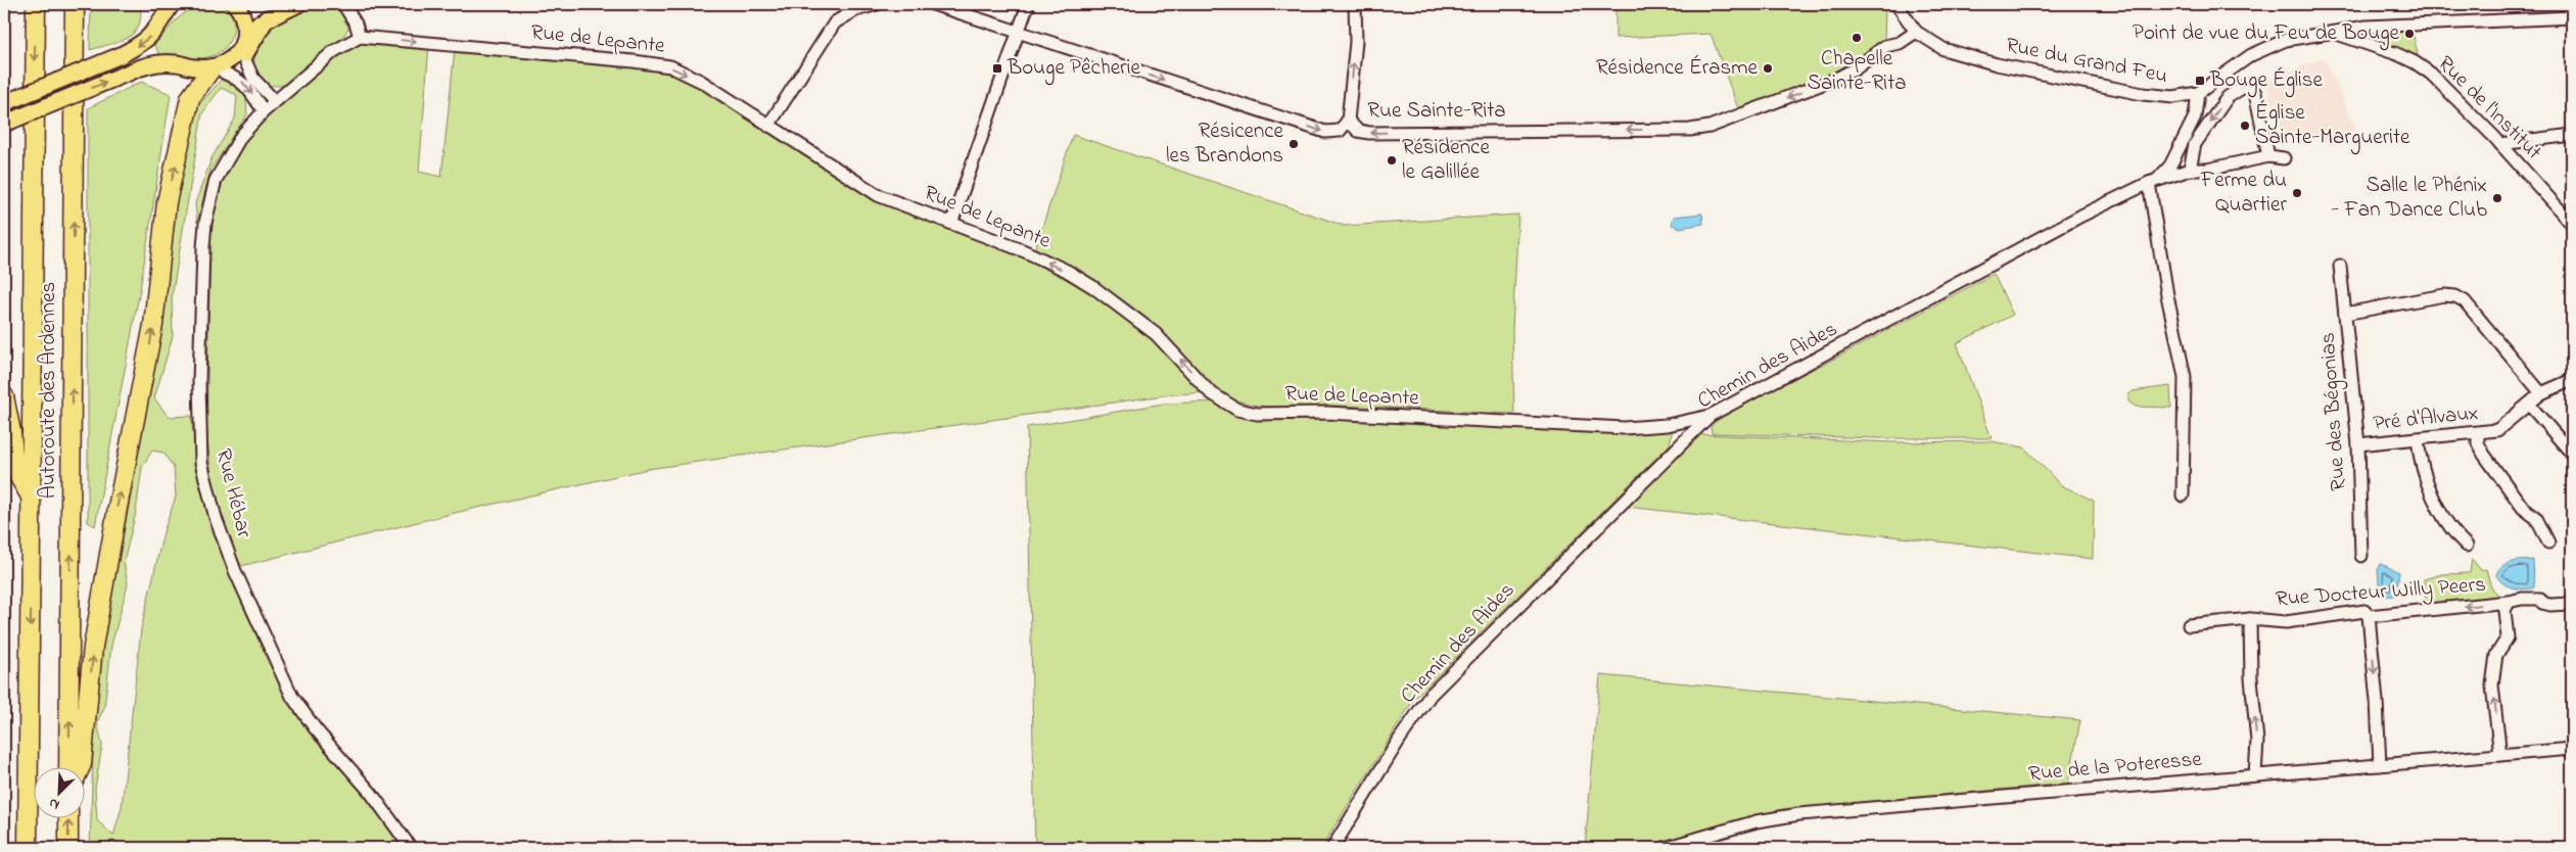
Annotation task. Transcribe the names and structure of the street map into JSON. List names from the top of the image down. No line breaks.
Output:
{"streets":{"highway":["Autoroute des Ardennes"],"street":["Rue de Lepante","Rue du Grand Feu","Rue de l'Institut","Rue Sainte-Rita","Chemin des Aides","Rue des Bégonias","Pré d'Alvaux","Rue Hébar","Rue Docteur Willy Peers","Rue de la Poteresse"]},"crossings":[["Rue de Lepante","Chemin des Aides"],["Rue du Grand Feu","Rue de l'Institut"],["Rue du Grand Feu","Rue Sainte-Rita"],["Rue du Grand Feu","Chemin des Aides"],["Rue des Bégonias","Pré d'Alvaux"]],"one_way":["Rue Docteur Willy Peers"],"places":{"other":["Point de vue du Feu de Bouge","Chapelle Sainte-Rita","Résidence Érasme","Église Sainte-Marguerite","Résicence les Brandons","Résidence le Galillée","Ferme du Quartier","Salle le Phénix - Fan Dance Club"],"transit":["Bouge Pêcherie","Bouge Église"]},"north":"bottom left"}
